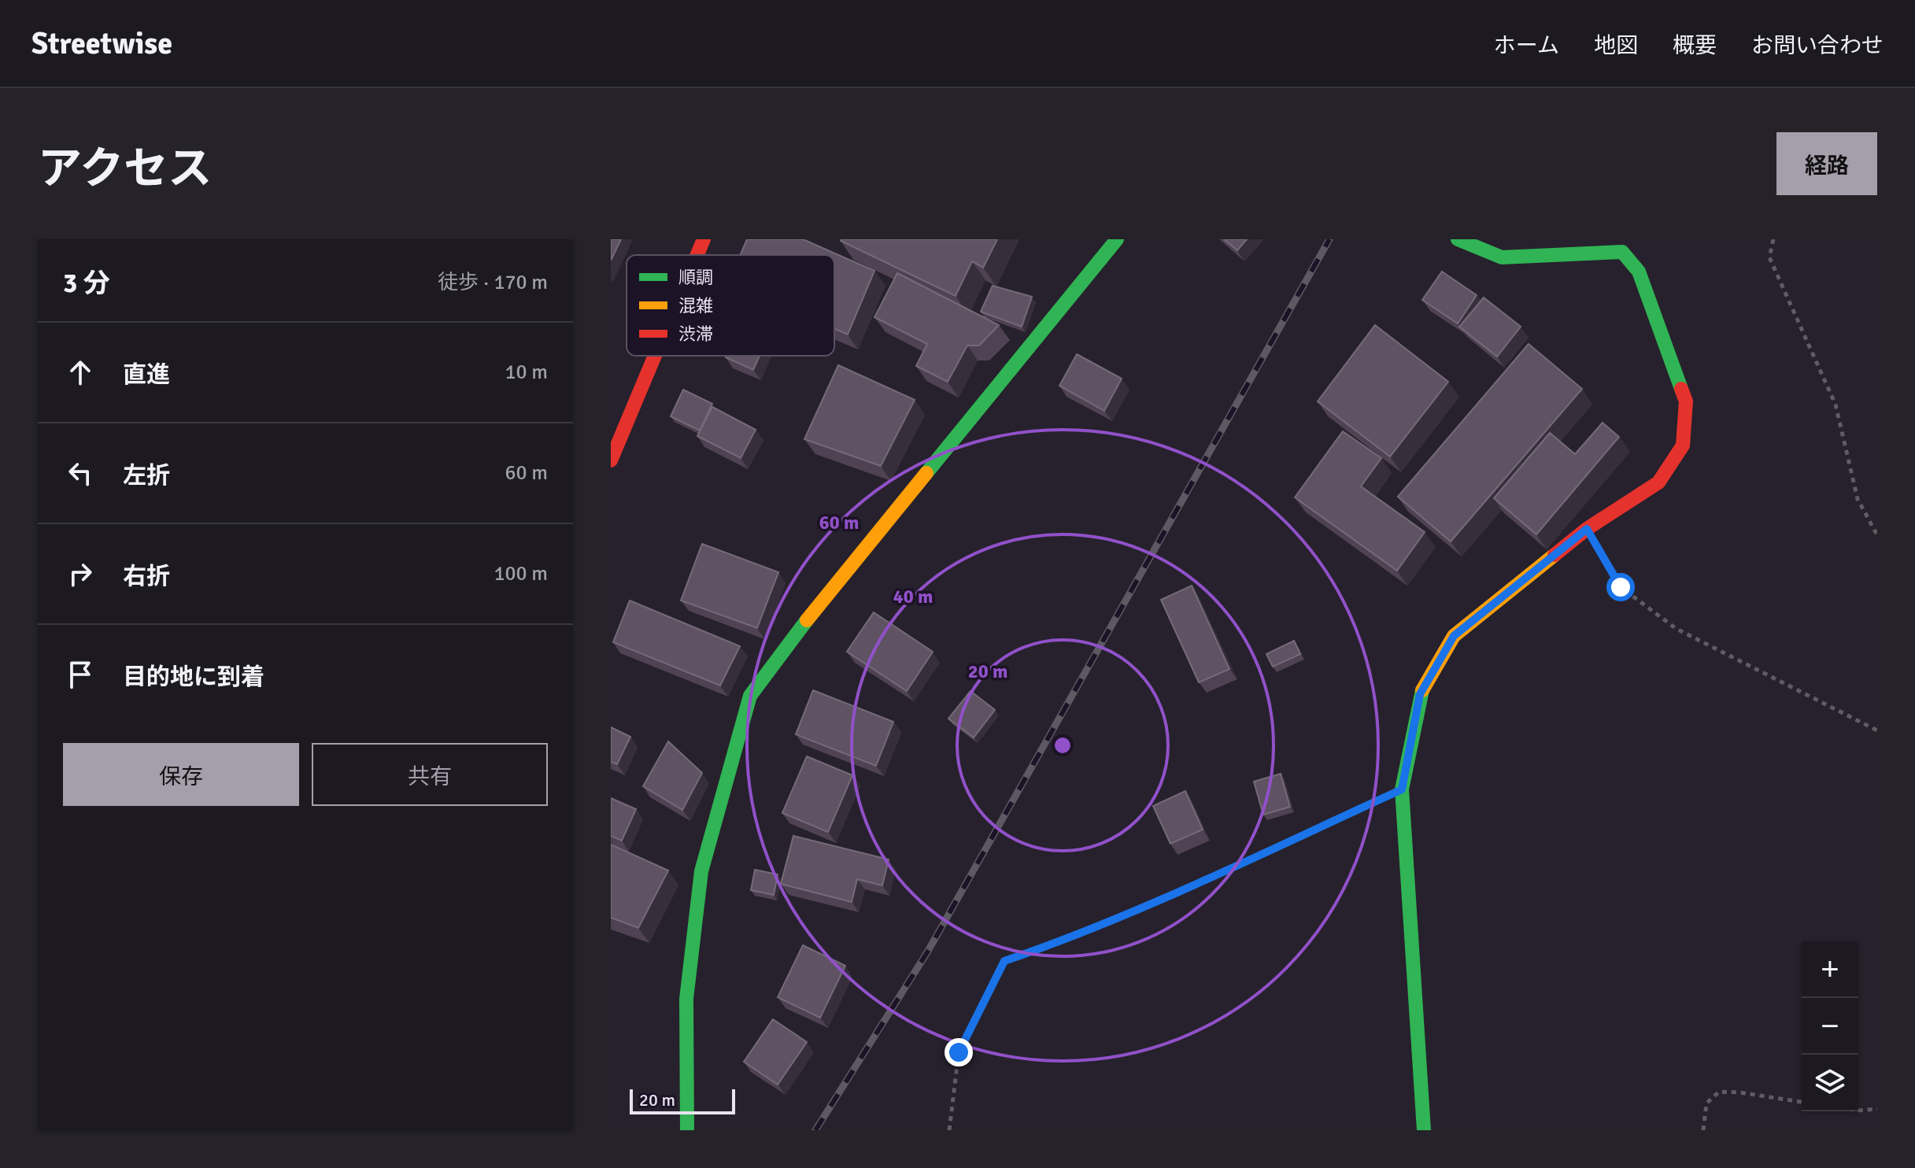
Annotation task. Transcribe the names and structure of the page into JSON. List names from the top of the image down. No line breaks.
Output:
{"legend":["順調","混雑","渋滞"],"scale_bar":"20 m","page":{"header":"Streetwise","nav":["ホーム","地図","概要","お問い合わせ"],"title":"アクセス","buttons":["経路",["保存","共有"]],"heading":["3 分","徒歩 · 170 m"],"list":[["直進","10 m"],["左折","60 m"],["右折","100 m"],"目的地に到着"],"map_buttons":["+","−"],"scale":"20 m"},"rings":["60 m","40 m","20 m"]}
